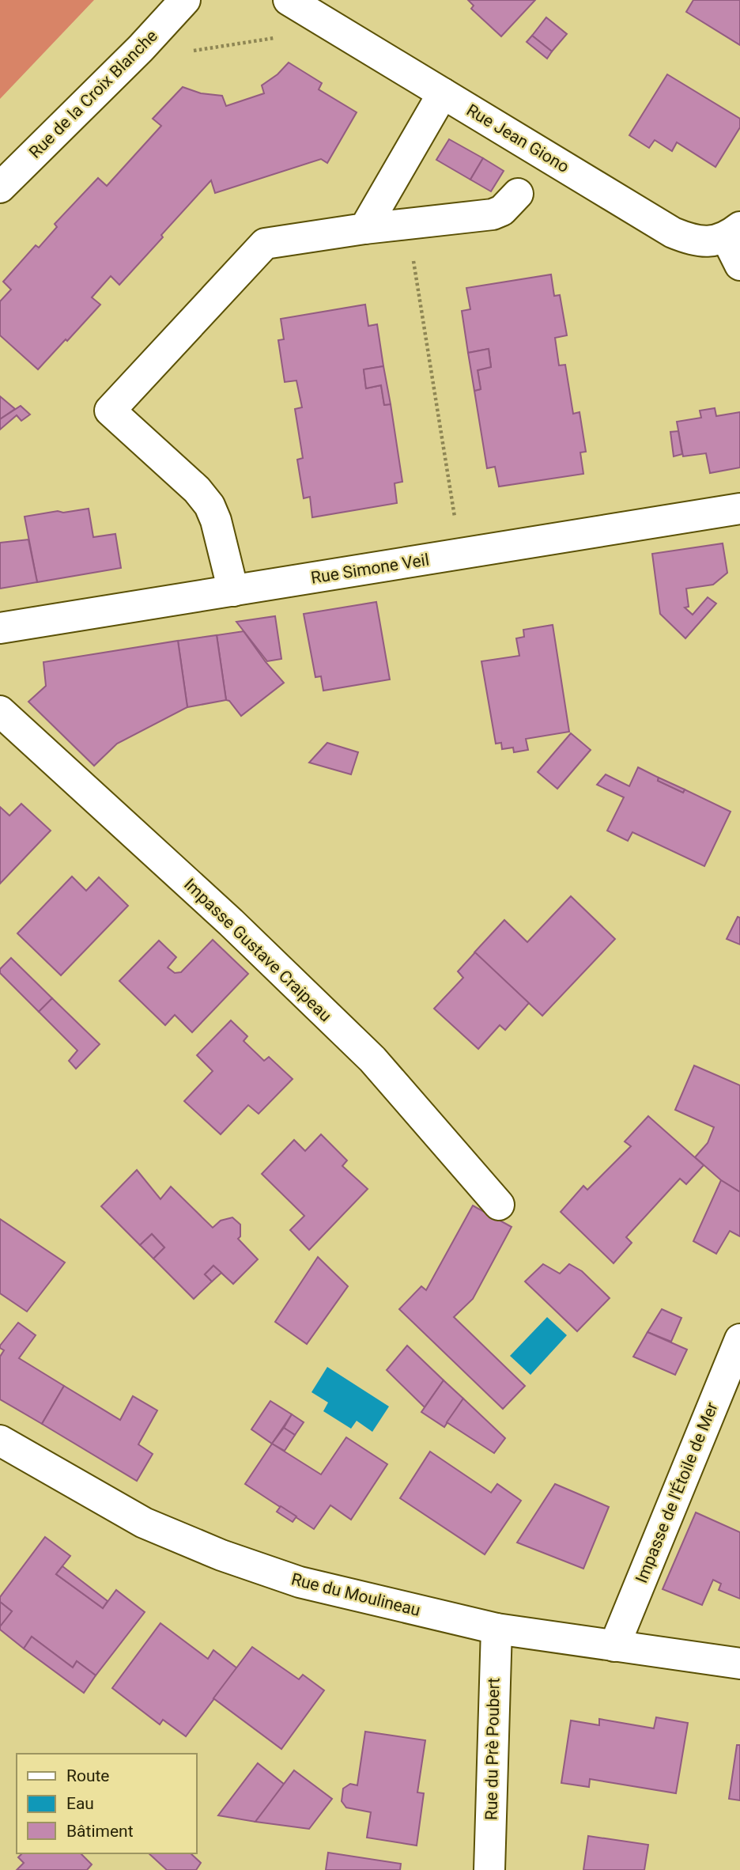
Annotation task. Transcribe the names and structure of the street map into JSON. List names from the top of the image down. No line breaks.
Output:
{"streets":{"street":["Rue de la Croix Blanche","Rue Jean Giono","Rue Simone Veil","Impasse Gustave Craipeau","Impasse de l'Étoile de Mer","Rue du Moulineau","Rue du Prè Poubert"]},"crossings":[["Impasse de l'Étoile de Mer","Rue du Moulineau"],["Rue du Moulineau","Rue du Prè Poubert"]],"legend":["Route","Eau","Bâtiment"]}
